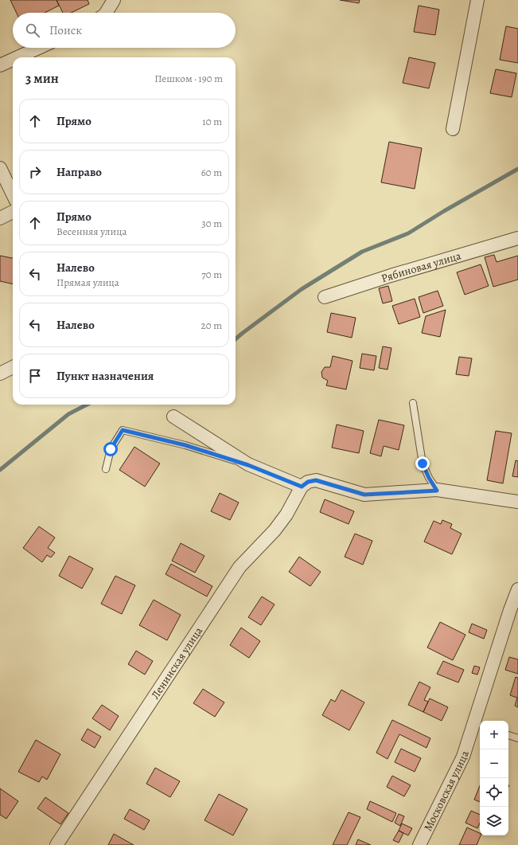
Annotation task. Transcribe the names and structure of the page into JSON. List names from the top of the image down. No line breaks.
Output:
{"streets":{"street":["Рябиновая улица","Ленинская улица","Московская улица"]},"page":{"search":"Поиск","heading":["3 мин","Пешком · 190 m"],"list":[["Прямо","10 m"],["Направо","60 m"],["Прямо","Весенняя улица","30 m"],["Налево","Прямая улица","70 m"],["Налево","20 m"],"Пункт назначения"],"map_buttons":["+","−"]}}
